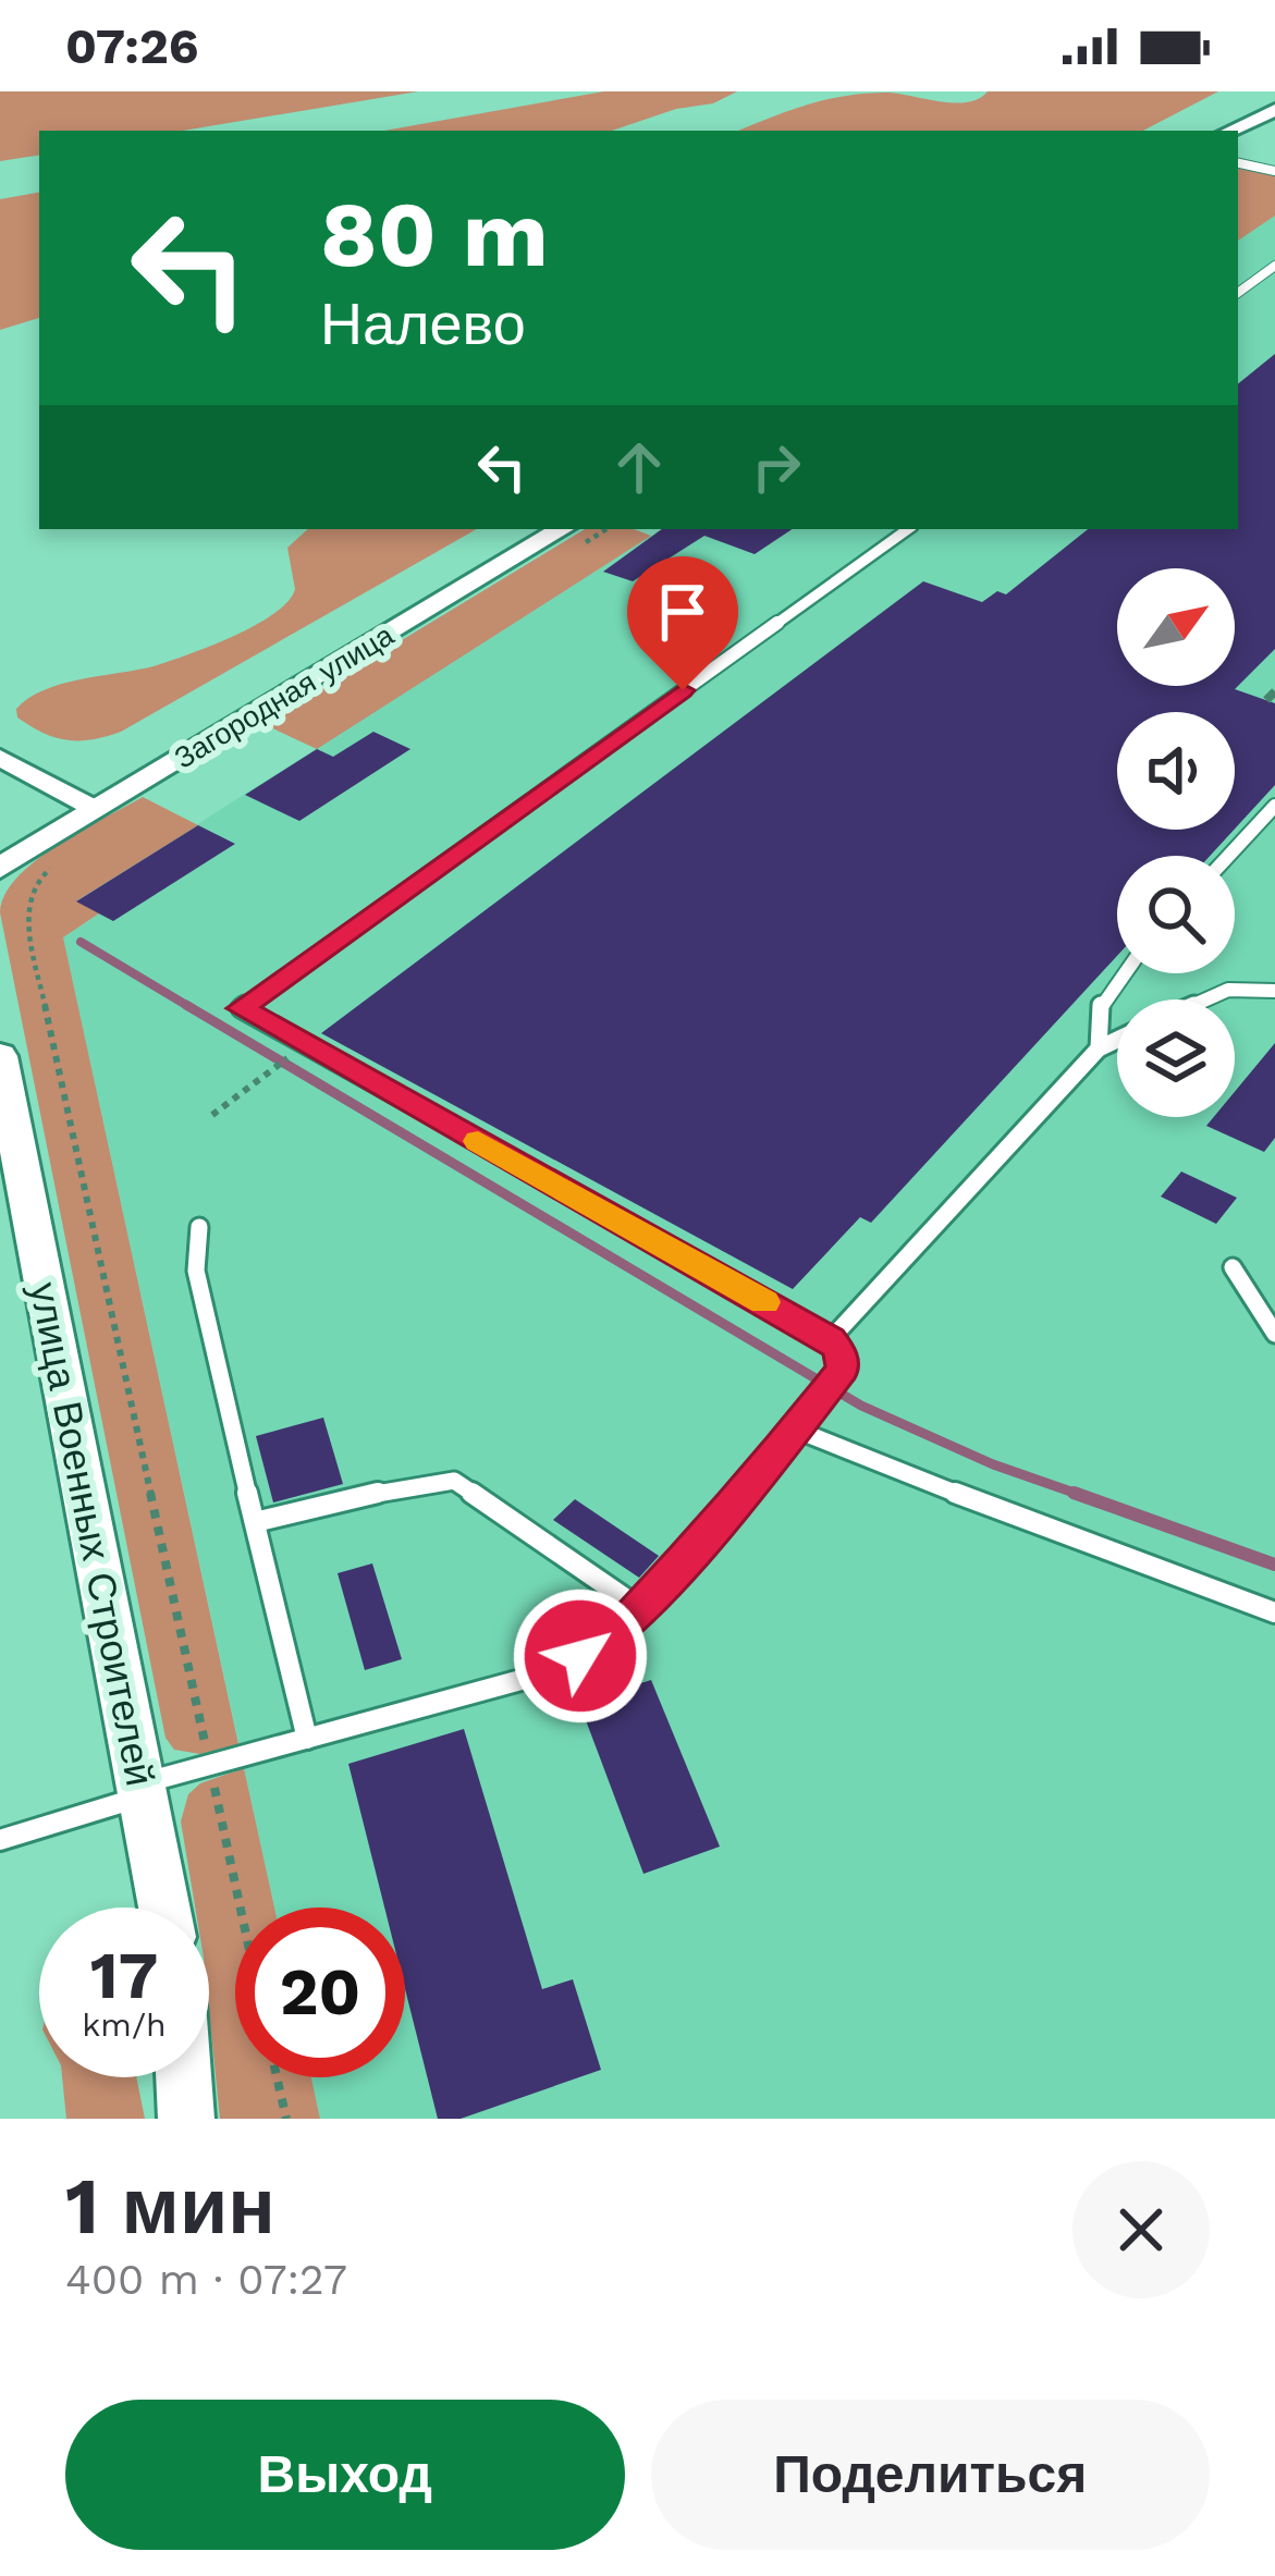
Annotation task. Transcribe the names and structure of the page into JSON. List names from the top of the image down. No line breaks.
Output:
{"streets":{"street":["Загородная улица","улица Военных Строителей"]},"north":"top right","page":{"status":"07:26","turn":["80 m","Налево"],"speed":"17 km/h","limit":"20","heading":["1 мин","400 m · 07:27"],"buttons":["Выход","Поделиться"]}}
